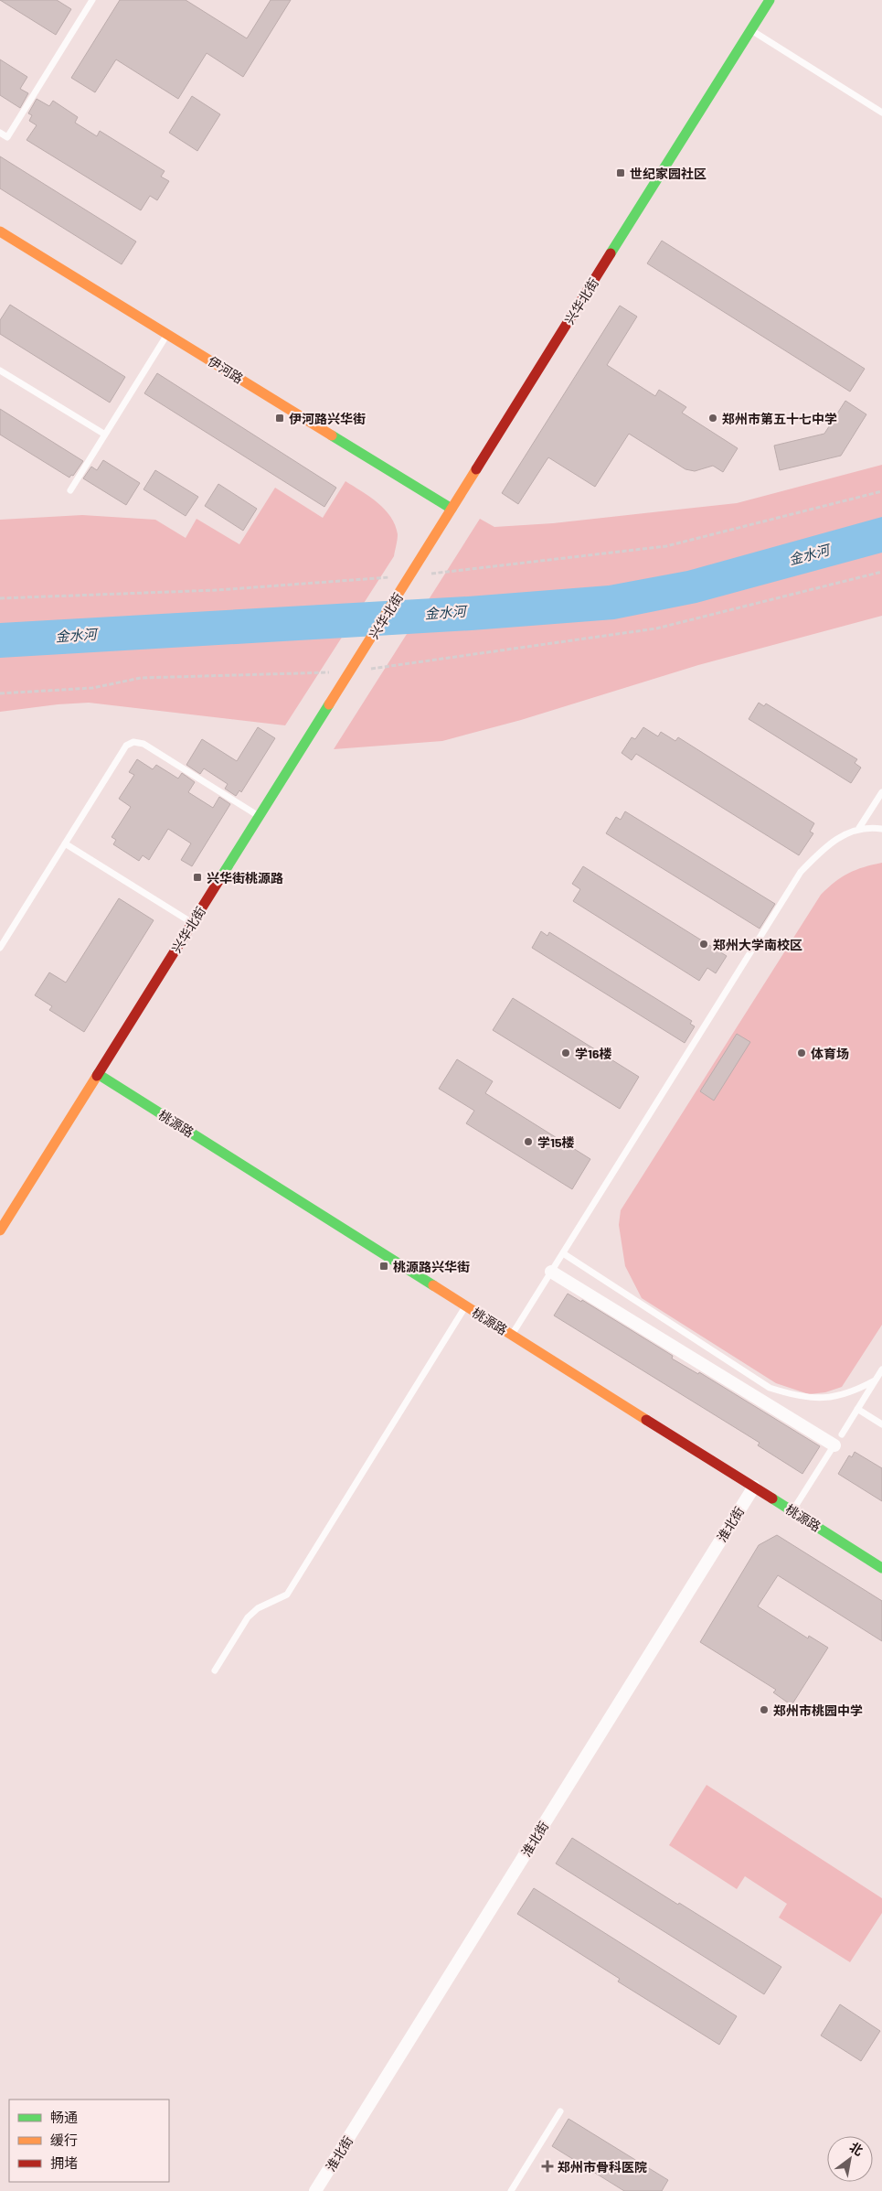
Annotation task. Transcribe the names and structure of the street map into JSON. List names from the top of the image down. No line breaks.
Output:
{"streets":{"street":["兴华北街","伊河路","桃源路","淮北街"]},"crossings":[["兴华北街","伊河路"],["兴华北街","桃源路"],["桃源路","淮北街"]],"water":["金水河"],"places":{"transit":["世纪家园社区","伊河路兴华街","兴华街桃源路","桃源路兴华街"],"other":["郑州市第五十七中学","郑州大学南校区","学16楼","体育场","学15楼","郑州市桃园中学"],"health":["郑州市骨科医院"]},"legend":["畅通","缓行","拥堵"],"north":"top right"}
